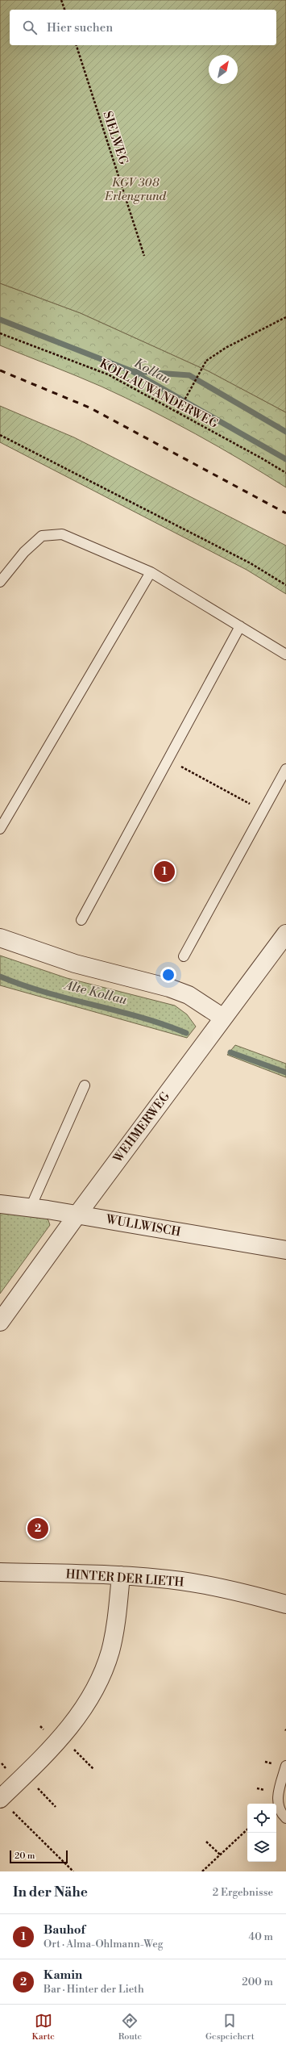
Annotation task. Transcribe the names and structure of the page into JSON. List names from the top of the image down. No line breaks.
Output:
{"streets":{"street":["WEHMERWEG","WULLWISCH","HINTER DER LIETH"],"path":["SIELWEG","KOLLAUWANDERWEG"]},"crossings":[["WEHMERWEG","WULLWISCH"]],"water":["Kollau","Alte Kollau"],"parks":["KGV 308 Erlengrund"],"scale_bar":"20 m","north":"top right","page":{"search":"Hier suchen","pins":["1","2"],"scale":"20 m","heading":["In der Nähe","2 Ergebnisse"],"list":[{"mark":"1","name":"Bauhof","note":"Ort · Alma-Ohlmann-Weg","value":"40 m"},{"mark":"2","name":"Kamin","note":"Bar · Hinter der Lieth","value":"200 m"}],"nav":["Karte","Route","Gespeichert"]}}
